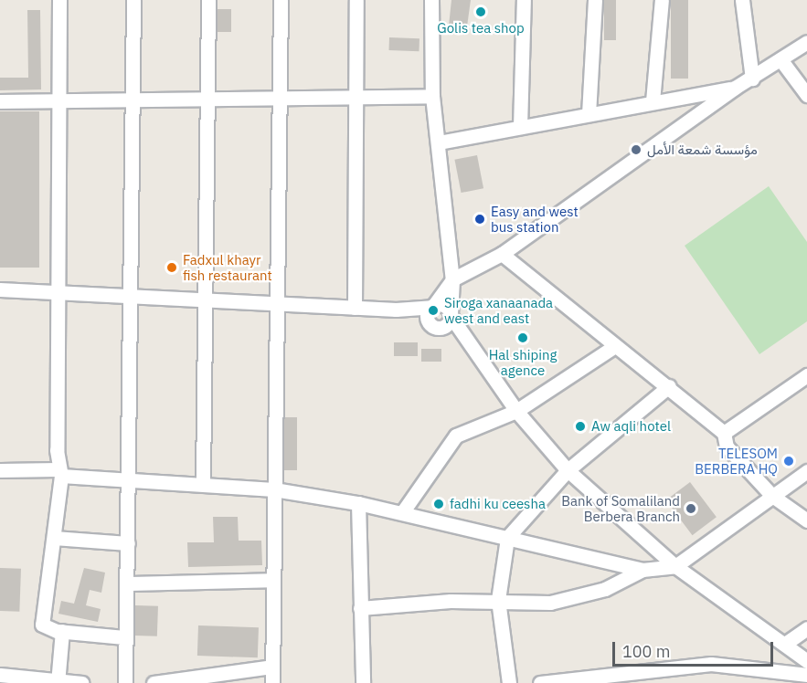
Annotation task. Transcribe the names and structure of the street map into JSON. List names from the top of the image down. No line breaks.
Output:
{"places":["Golis tea shop","مؤسسة شمعة الأمل","Easy and west bus station","Fadxul khayr fish restaurant","Siroga xanaanada west and east","Hal shiping agence","Aw aqli hotel","TELESOM BERBERA HQ","fadhi ku ceesha","Bank of Somaliland Berbera Branch"],"scale_bar":"100 m"}
